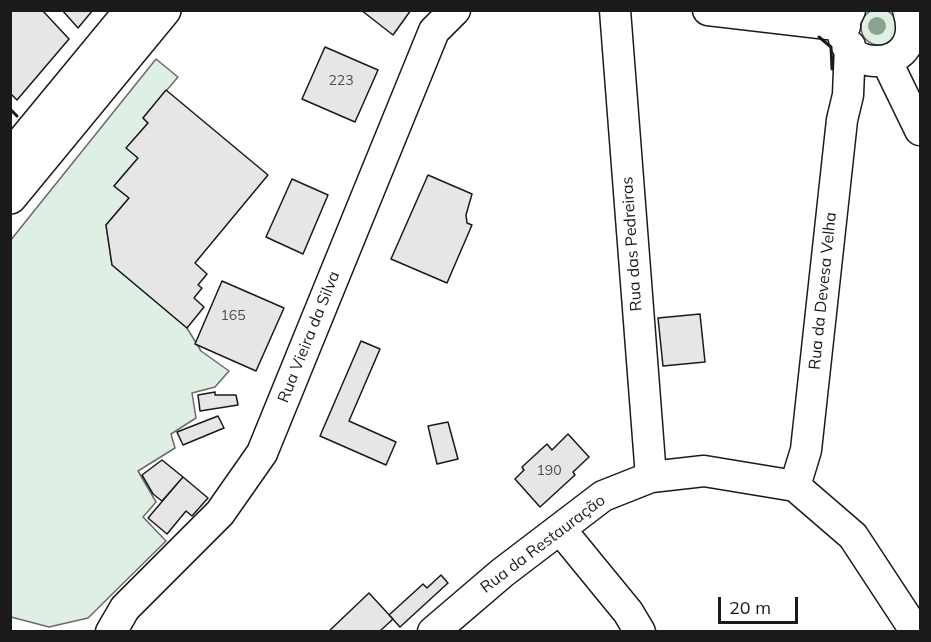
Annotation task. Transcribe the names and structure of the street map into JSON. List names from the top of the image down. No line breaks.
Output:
{"streets":{"street":["Rua das Pedreiras","Rua da Devesa Velha","Rua Vieira da Silva","Rua da Restauração"]},"crossings":[["Rua das Pedreiras","Rua da Restauração"],["Rua da Devesa Velha","Rua da Restauração"]],"house_numbers":["223","165","190"],"scale_bar":"20 m"}
